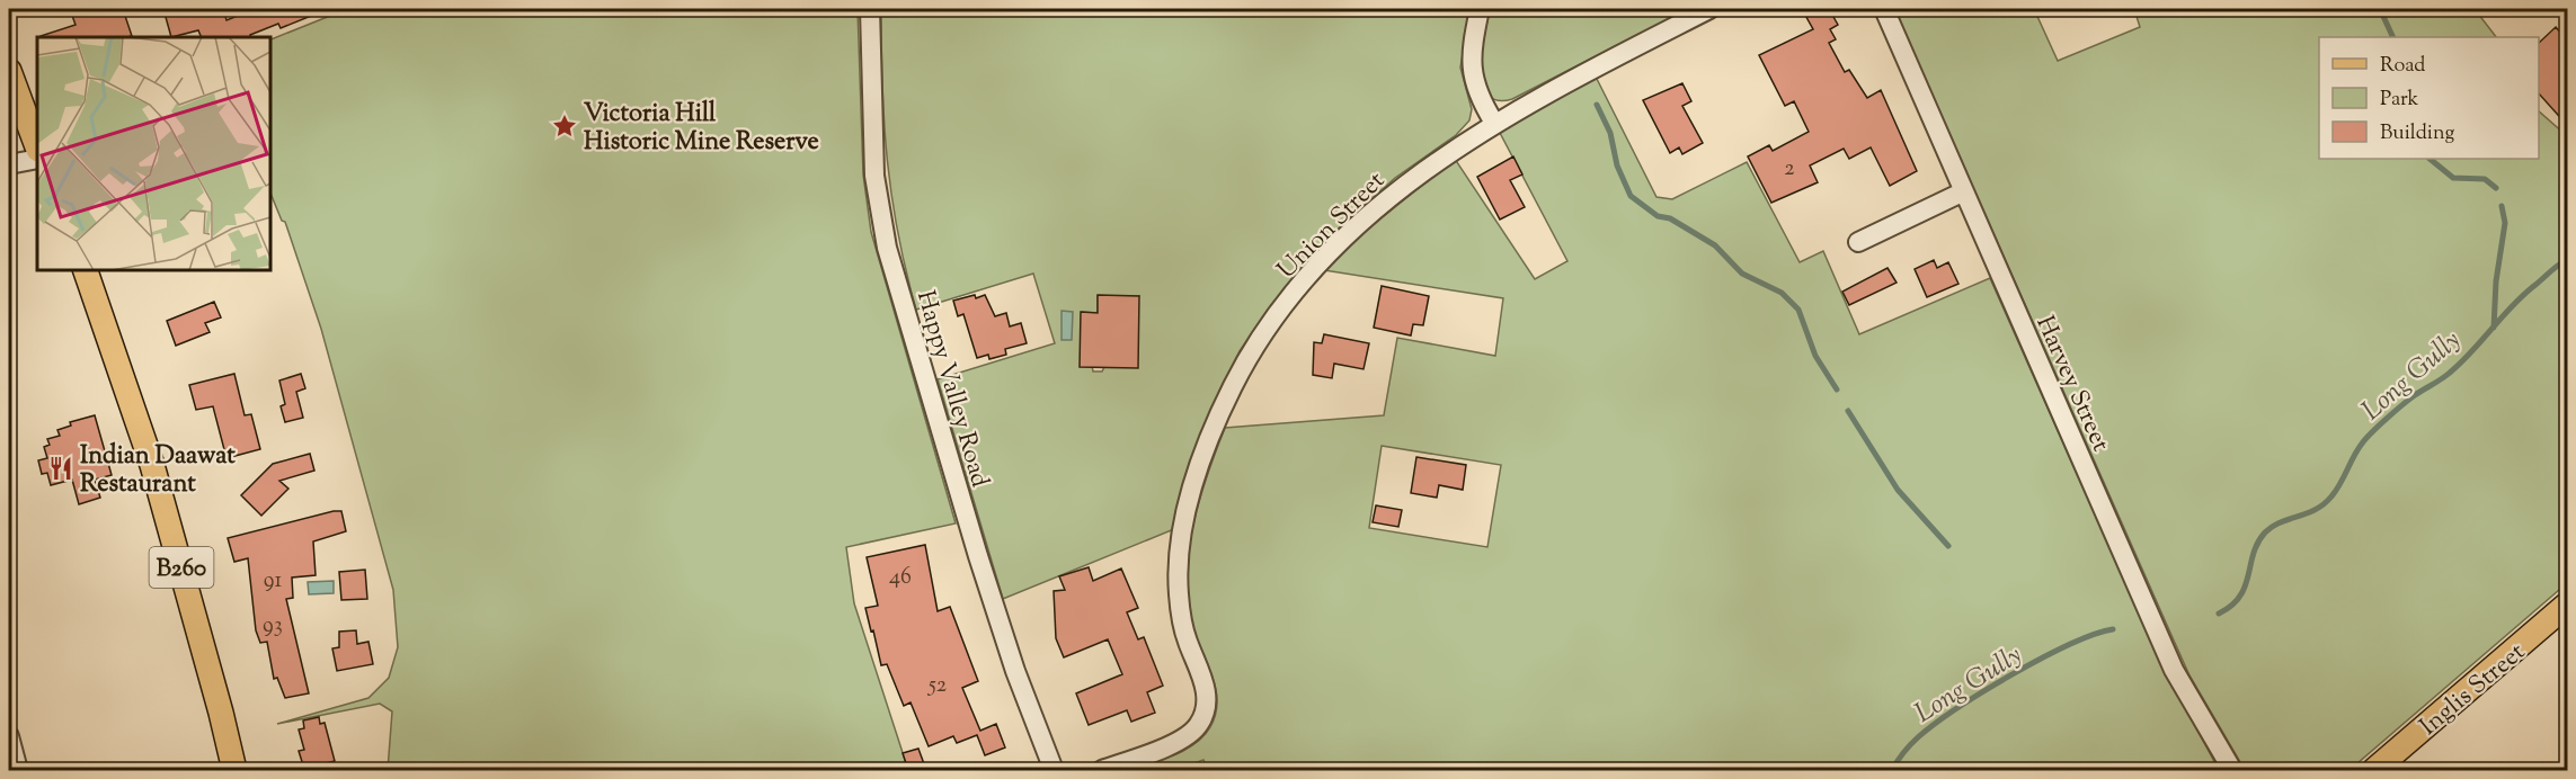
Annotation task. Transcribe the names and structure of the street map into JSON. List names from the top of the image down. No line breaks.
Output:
{"streets":{"main road":["B260","Inglis Street"],"street":["Union Street","Harvey Street","Happy Valley Road"]},"water":["Long Gully"],"places":{"place":["Victoria Hill Historic Mine Reserve"],"restaurant":["Indian Daawat Restaurant"]},"house_numbers":["2","46","91","93","52"],"legend":["Road","Park","Building"]}
